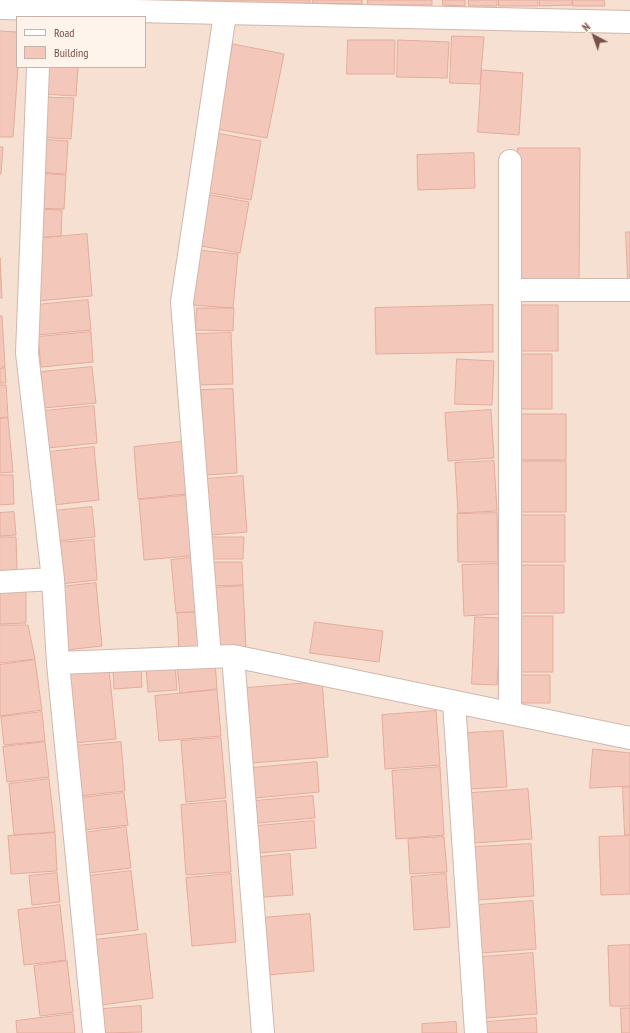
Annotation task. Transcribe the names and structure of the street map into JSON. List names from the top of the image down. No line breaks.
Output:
{"legend":["Road","Building"],"north":"top left"}
